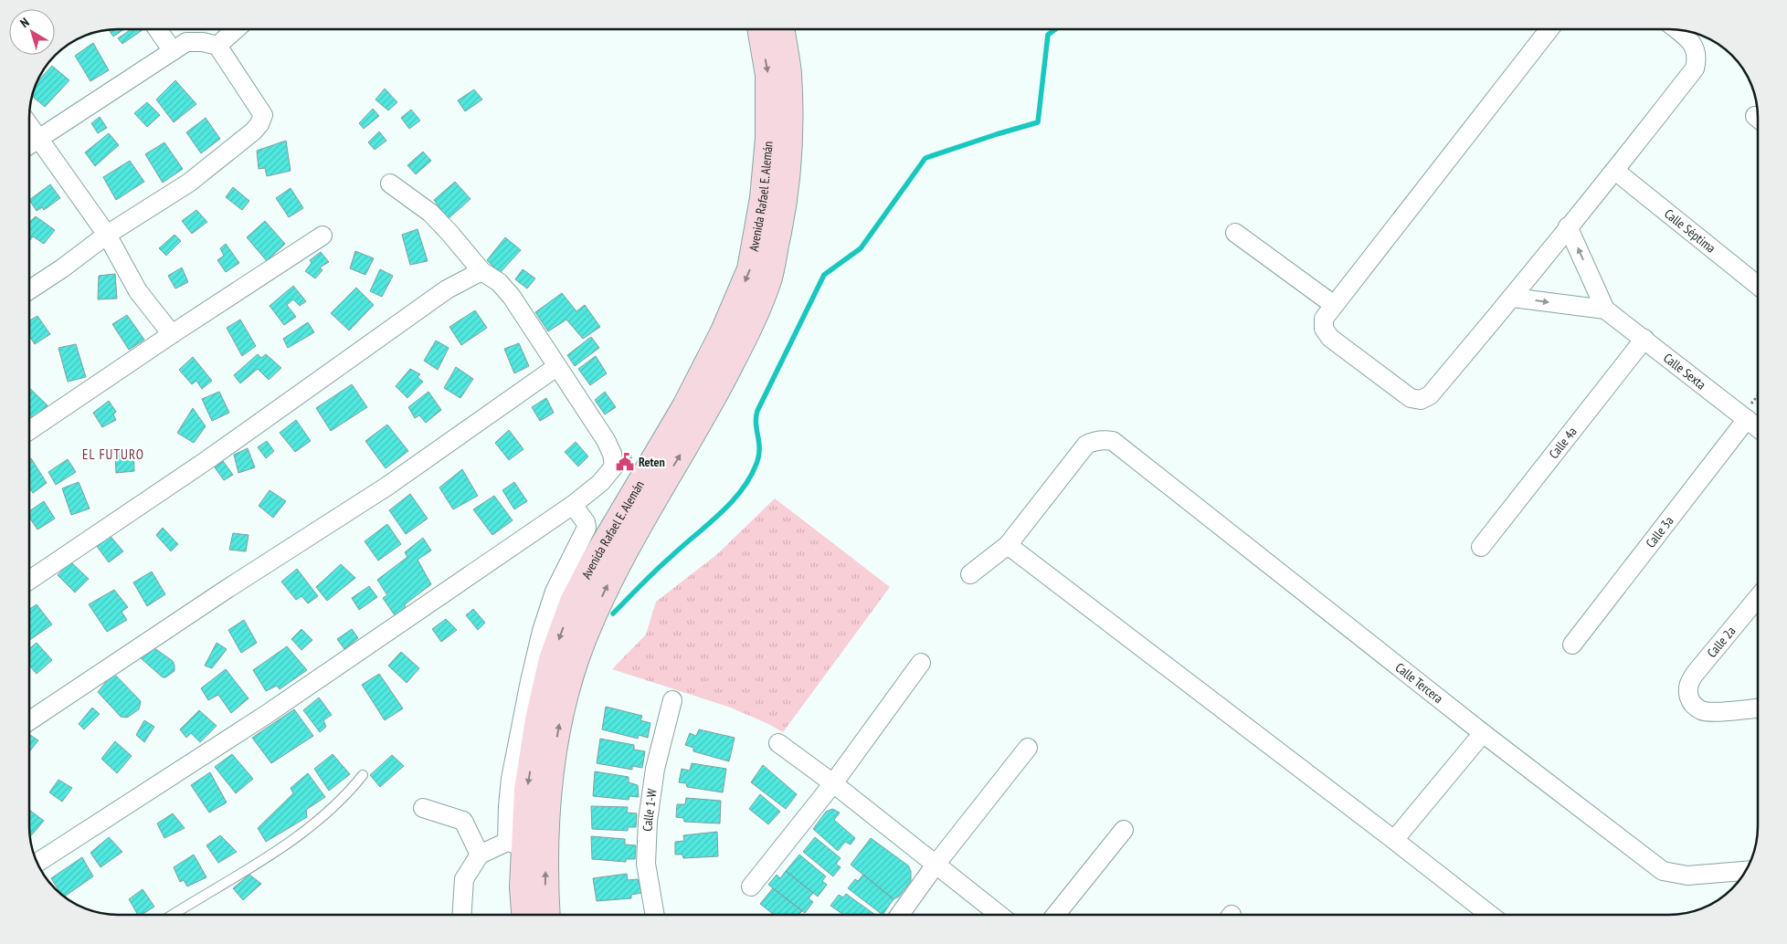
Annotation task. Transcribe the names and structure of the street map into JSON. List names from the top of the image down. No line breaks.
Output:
{"streets":{"main road":["Avenida Rafael E. Alemán"],"street":["Calle Séptima","Calle Sexta","Calle 4a","Calle 3a","Calle 2a","Calle Tercera","Calle 1-W"]},"crossings":[["Calle Sexta","Calle 4a"],["Calle Sexta","Calle 3a"]],"districts":["EL FUTURO"],"places":{"public building":["Reten"]},"north":"top left"}
